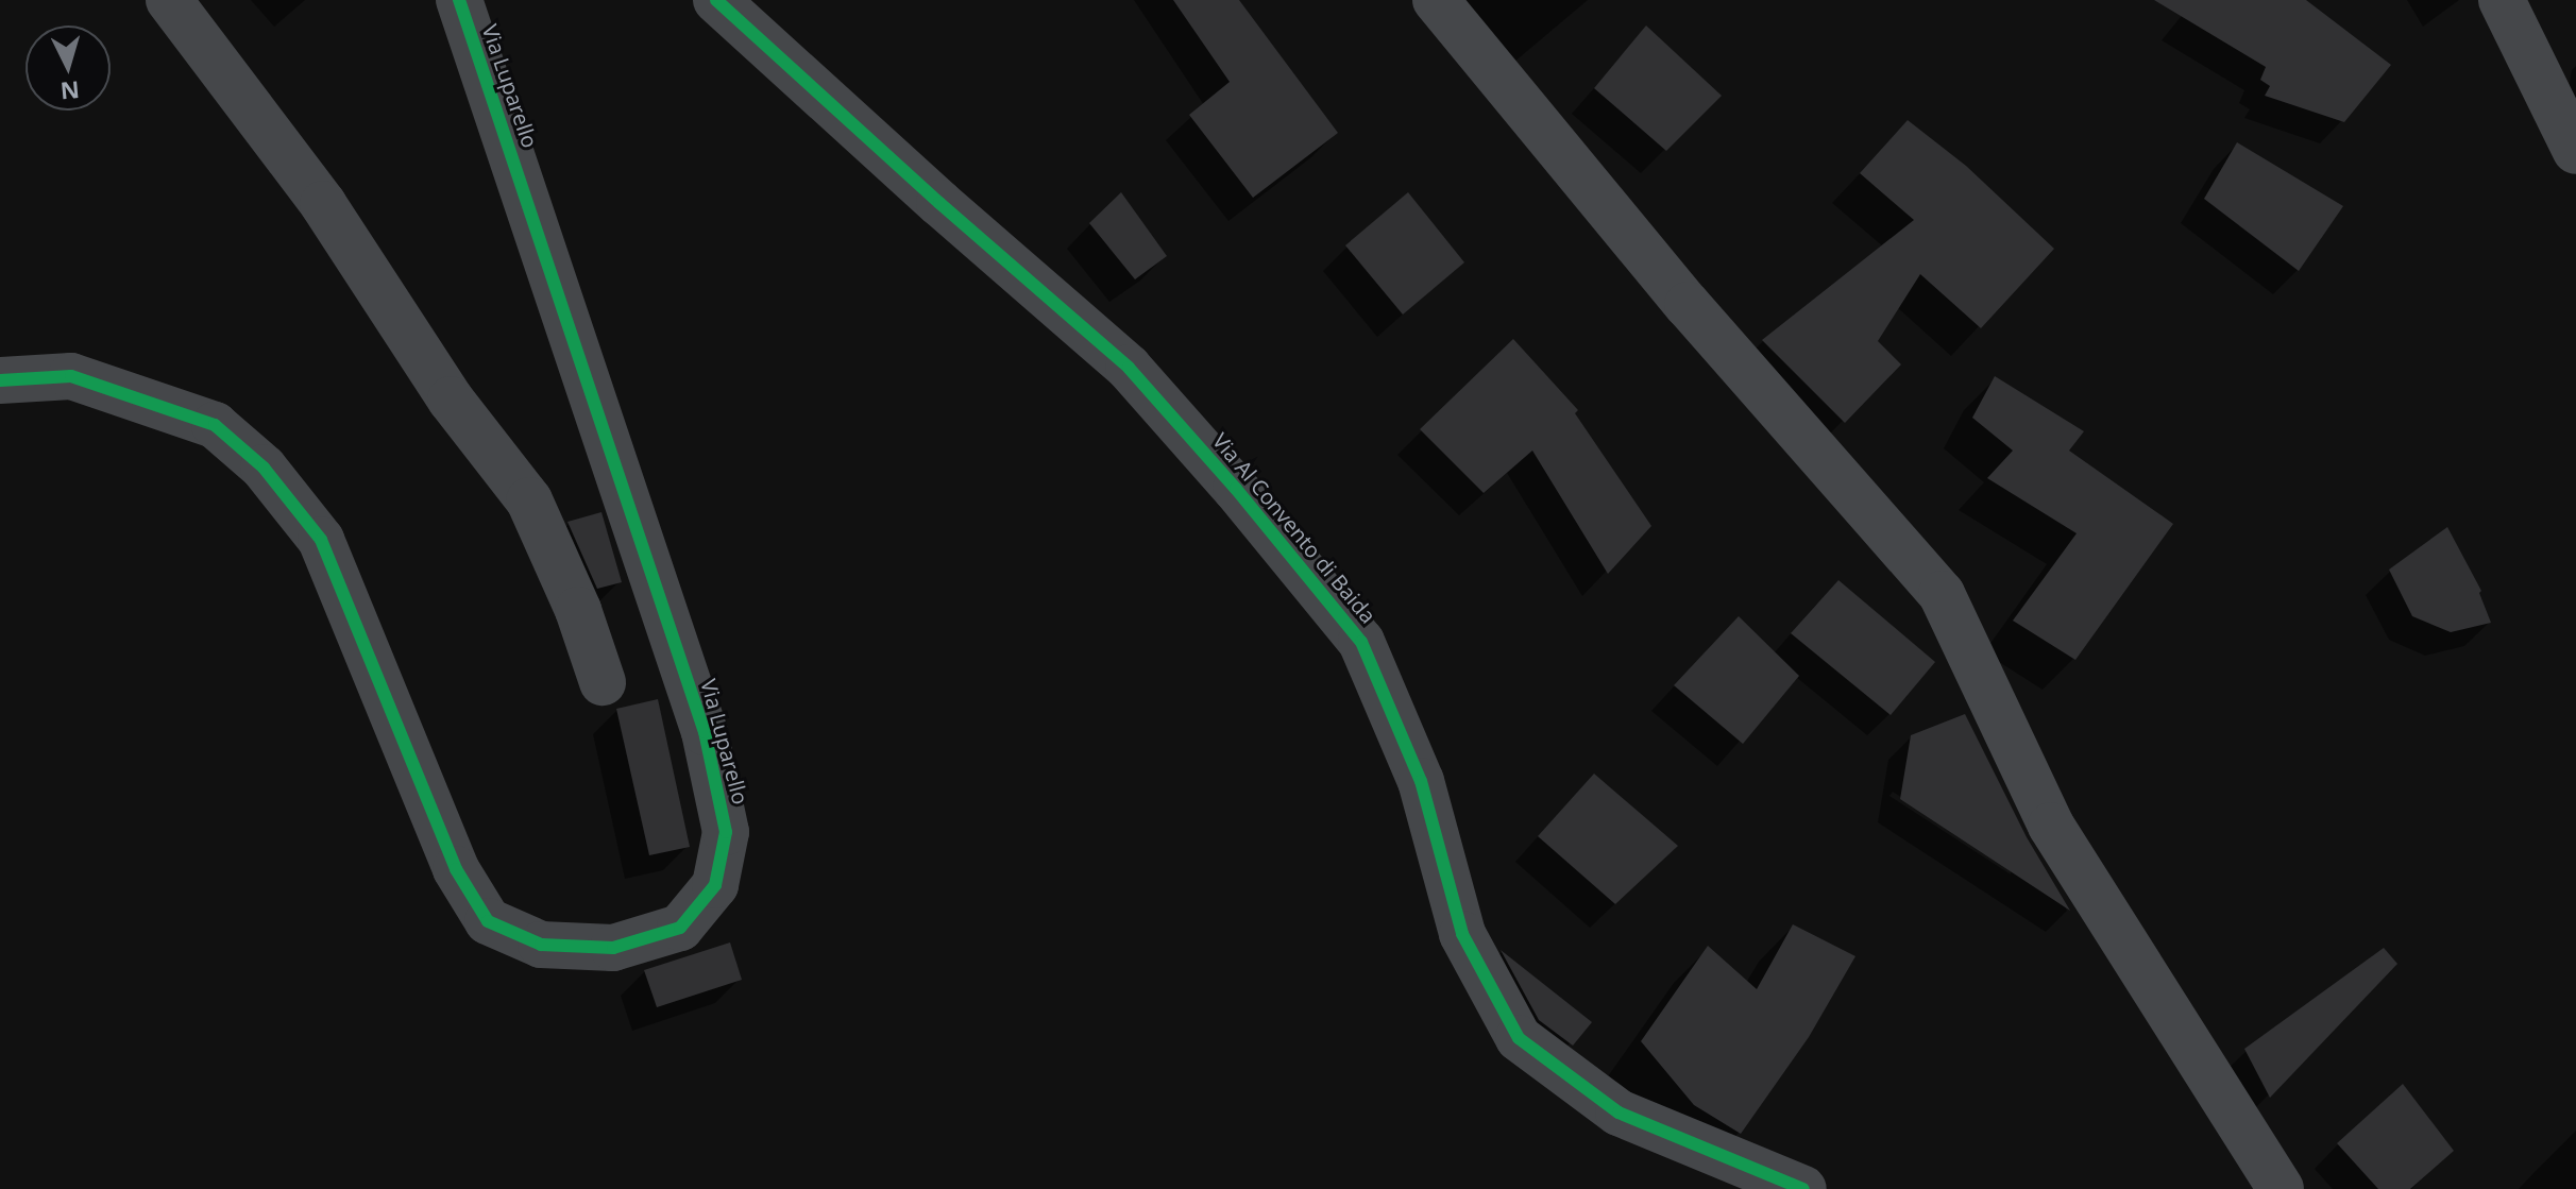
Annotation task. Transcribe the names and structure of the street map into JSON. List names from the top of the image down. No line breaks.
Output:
{"streets":{"street":["Via Luparello","Via Al Convento di Baida"]},"north":"bottom"}
